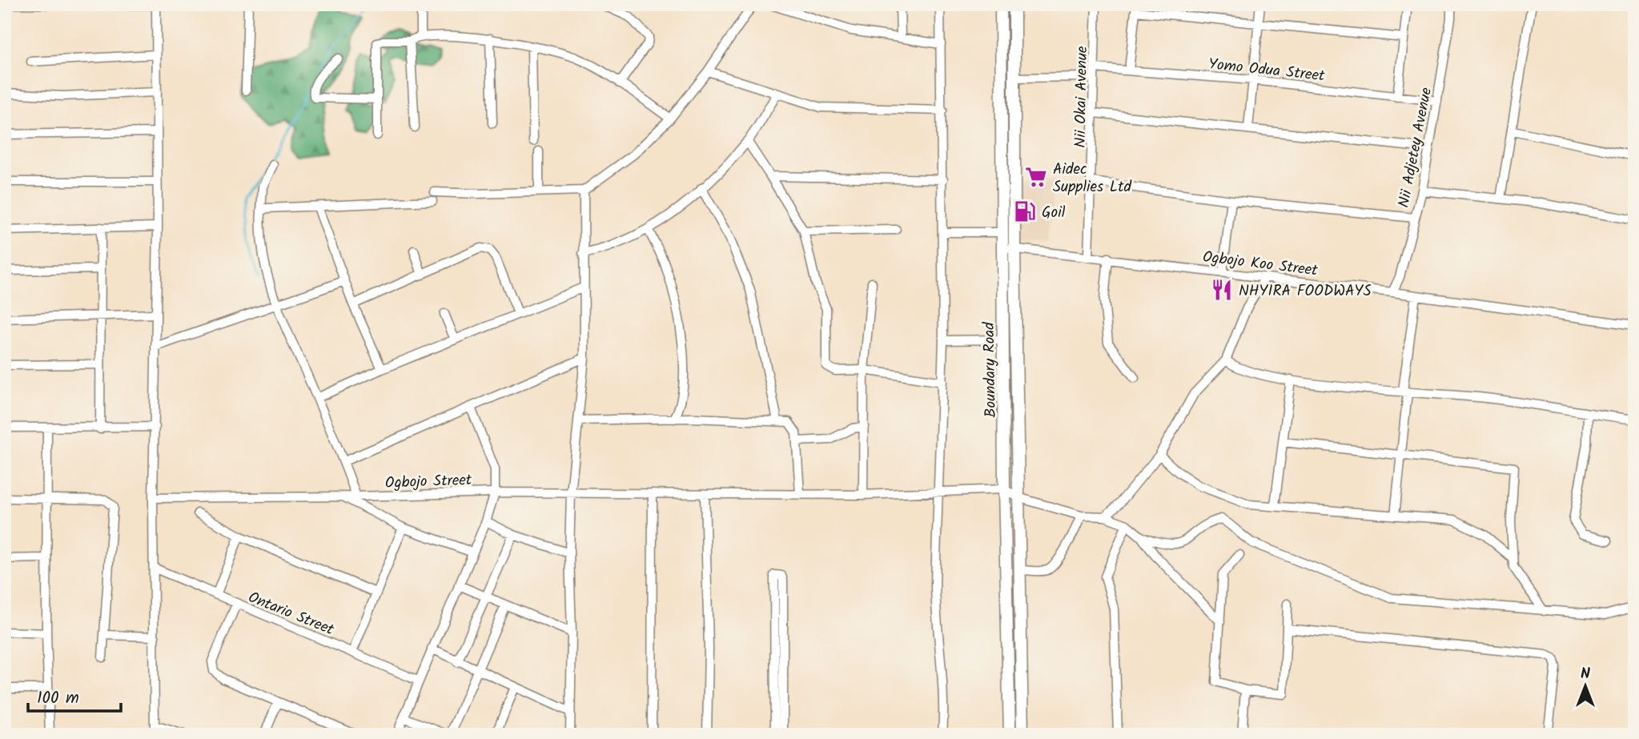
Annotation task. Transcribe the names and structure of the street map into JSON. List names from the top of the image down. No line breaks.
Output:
{"streets":{"main road":["Boundary Road"],"street":["Yomo Odua Street","Nii Okai Avenue","Nii Adjetey Avenue","Ogbojo Koo Street","Ogbojo Street","Ontario Street"]},"crossings":[["Yomo Odua Street","Nii Okai Avenue"],["Yomo Odua Street","Nii Adjetey Avenue"],["Yomo Odua Street","Boundary Road"],["Nii Okai Avenue","Ogbojo Koo Street"],["Nii Adjetey Avenue","Ogbojo Koo Street"],["Ogbojo Koo Street","Boundary Road"],["Boundary Road","Ogbojo Street"]],"places":{"supermarket":["Aidec Supplies Ltd"],"fuel station":["Goil"],"restaurant":["NHYIRA FOODWAYS"]},"scale_bar":"100 m","north":"top"}
